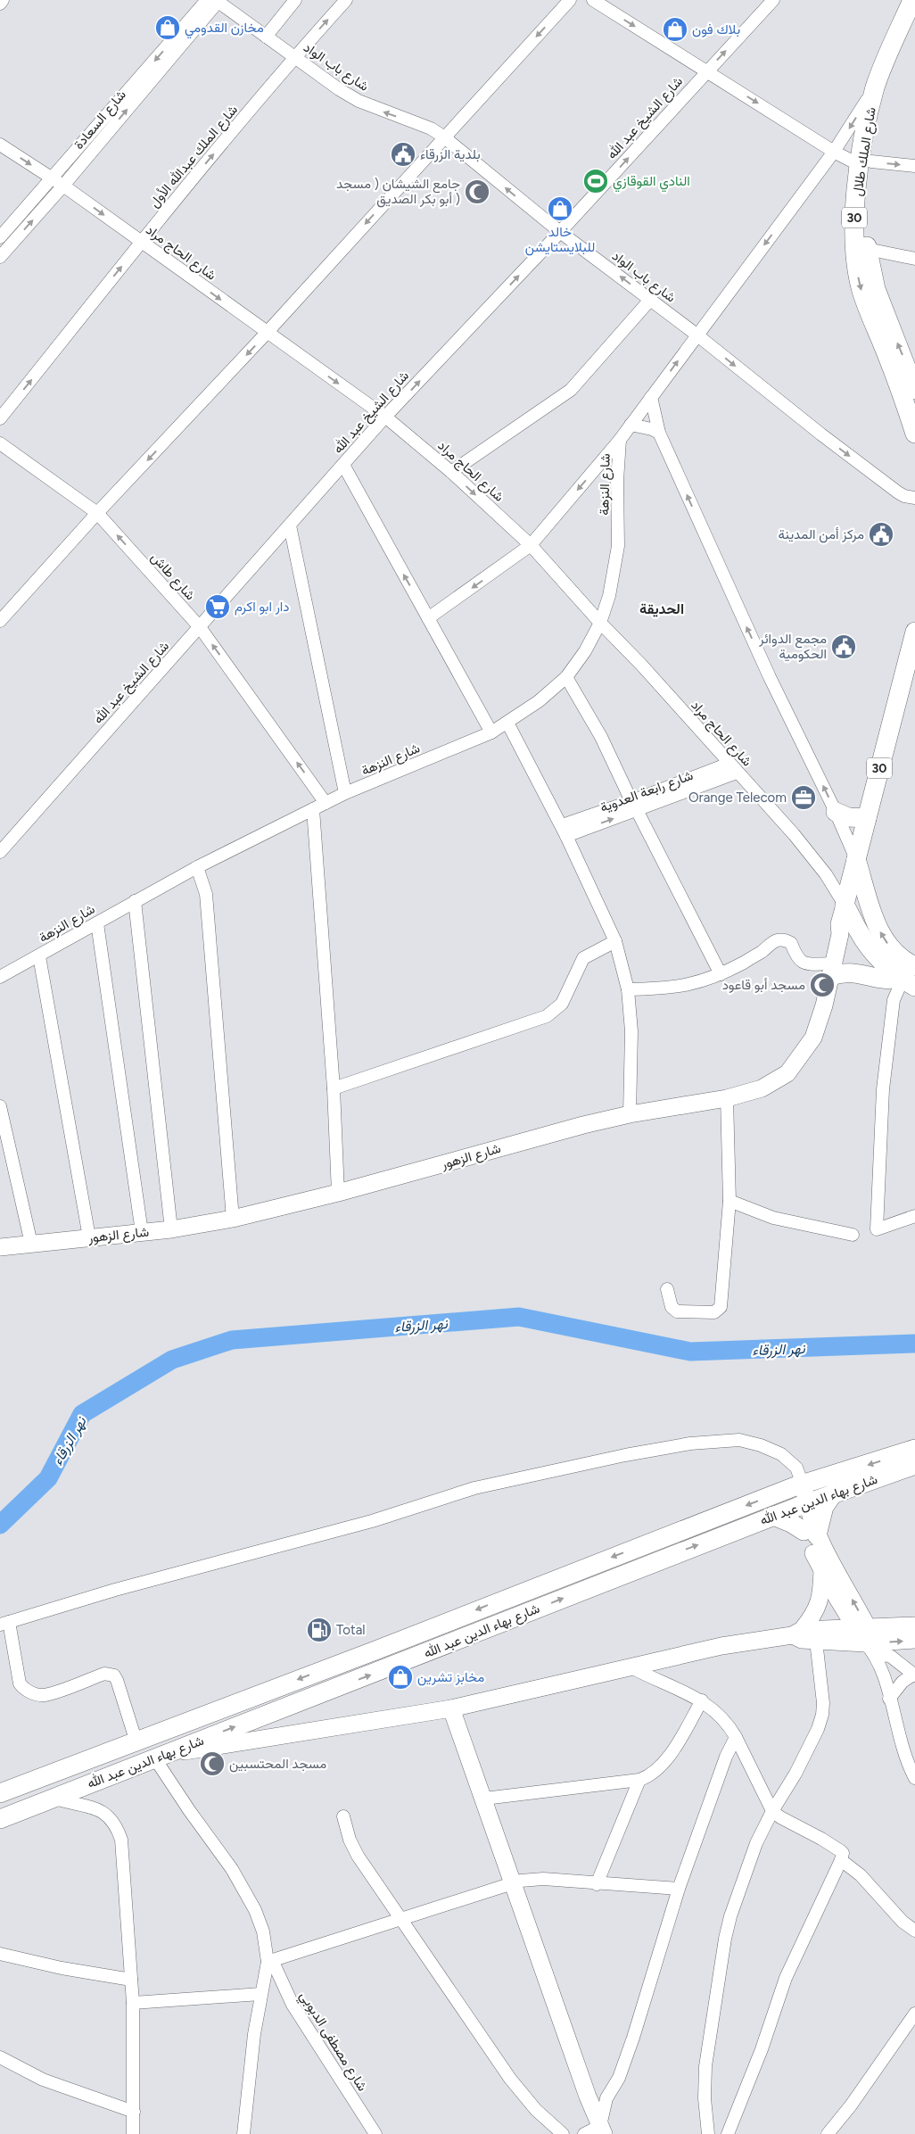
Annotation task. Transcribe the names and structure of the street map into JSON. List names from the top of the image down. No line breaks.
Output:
{"streets":{"main road":["شارع الملك طلال","30","شارع بهاء الدين عبد الله"],"street":["شارع باب الواد","شارع الشيخ عبد الله","شارع السعادة","شارع الملك عبدالله الأول","شارع الحاج مراد","شارع النزهة","شارع طاش","شارع رابعة العدوية","شارع الزهور","شارع مصطفى الدبوبي"]},"crossings":[["شارع باب الواد","شارع الشيخ عبد الله"],["شارع باب الواد","شارع السعادة"],["شارع باب الواد","شارع الملك عبدالله الأول"],["شارع الشيخ عبد الله","شارع الحاج مراد"],["شارع الشيخ عبد الله","شارع طاش"],["شارع السعادة","شارع الحاج مراد"],["شارع الملك عبدالله الأول","شارع الحاج مراد"],["30","شارع الحاج مراد"],["30","شارع الزهور"],["شارع الحاج مراد","شارع النزهة"],["شارع الحاج مراد","شارع رابعة العدوية"],["شارع الحاج مراد","شارع الزهور"],["شارع النزهة","شارع طاش"]],"one_way":["شارع الشيخ عبد الله","شارع الملك عبدالله الأول","شارع الحاج مراد","شارع طاش"],"districts":["الحديقة"],"water":["نهر الزرقاء"],"places":{"shop":["مخازن القدومي","بلاك فون","خالد للبلايستايشن","مخابز تشرين"],"public building":["بلدية الزرقاء","مركز أمن المدينة","مجمع الدوائر الحكومية"],"sports":["النادي القوقازي"],"mosque":["جامع الشيشان ( مسجد أبو بكر الصديق )","مسجد أبو قاعود","مسجد المحتسبين"],"supermarket":["دار ابو اكرم"],"office":["Orange Telecom"],"fuel station":["Total"]}}
